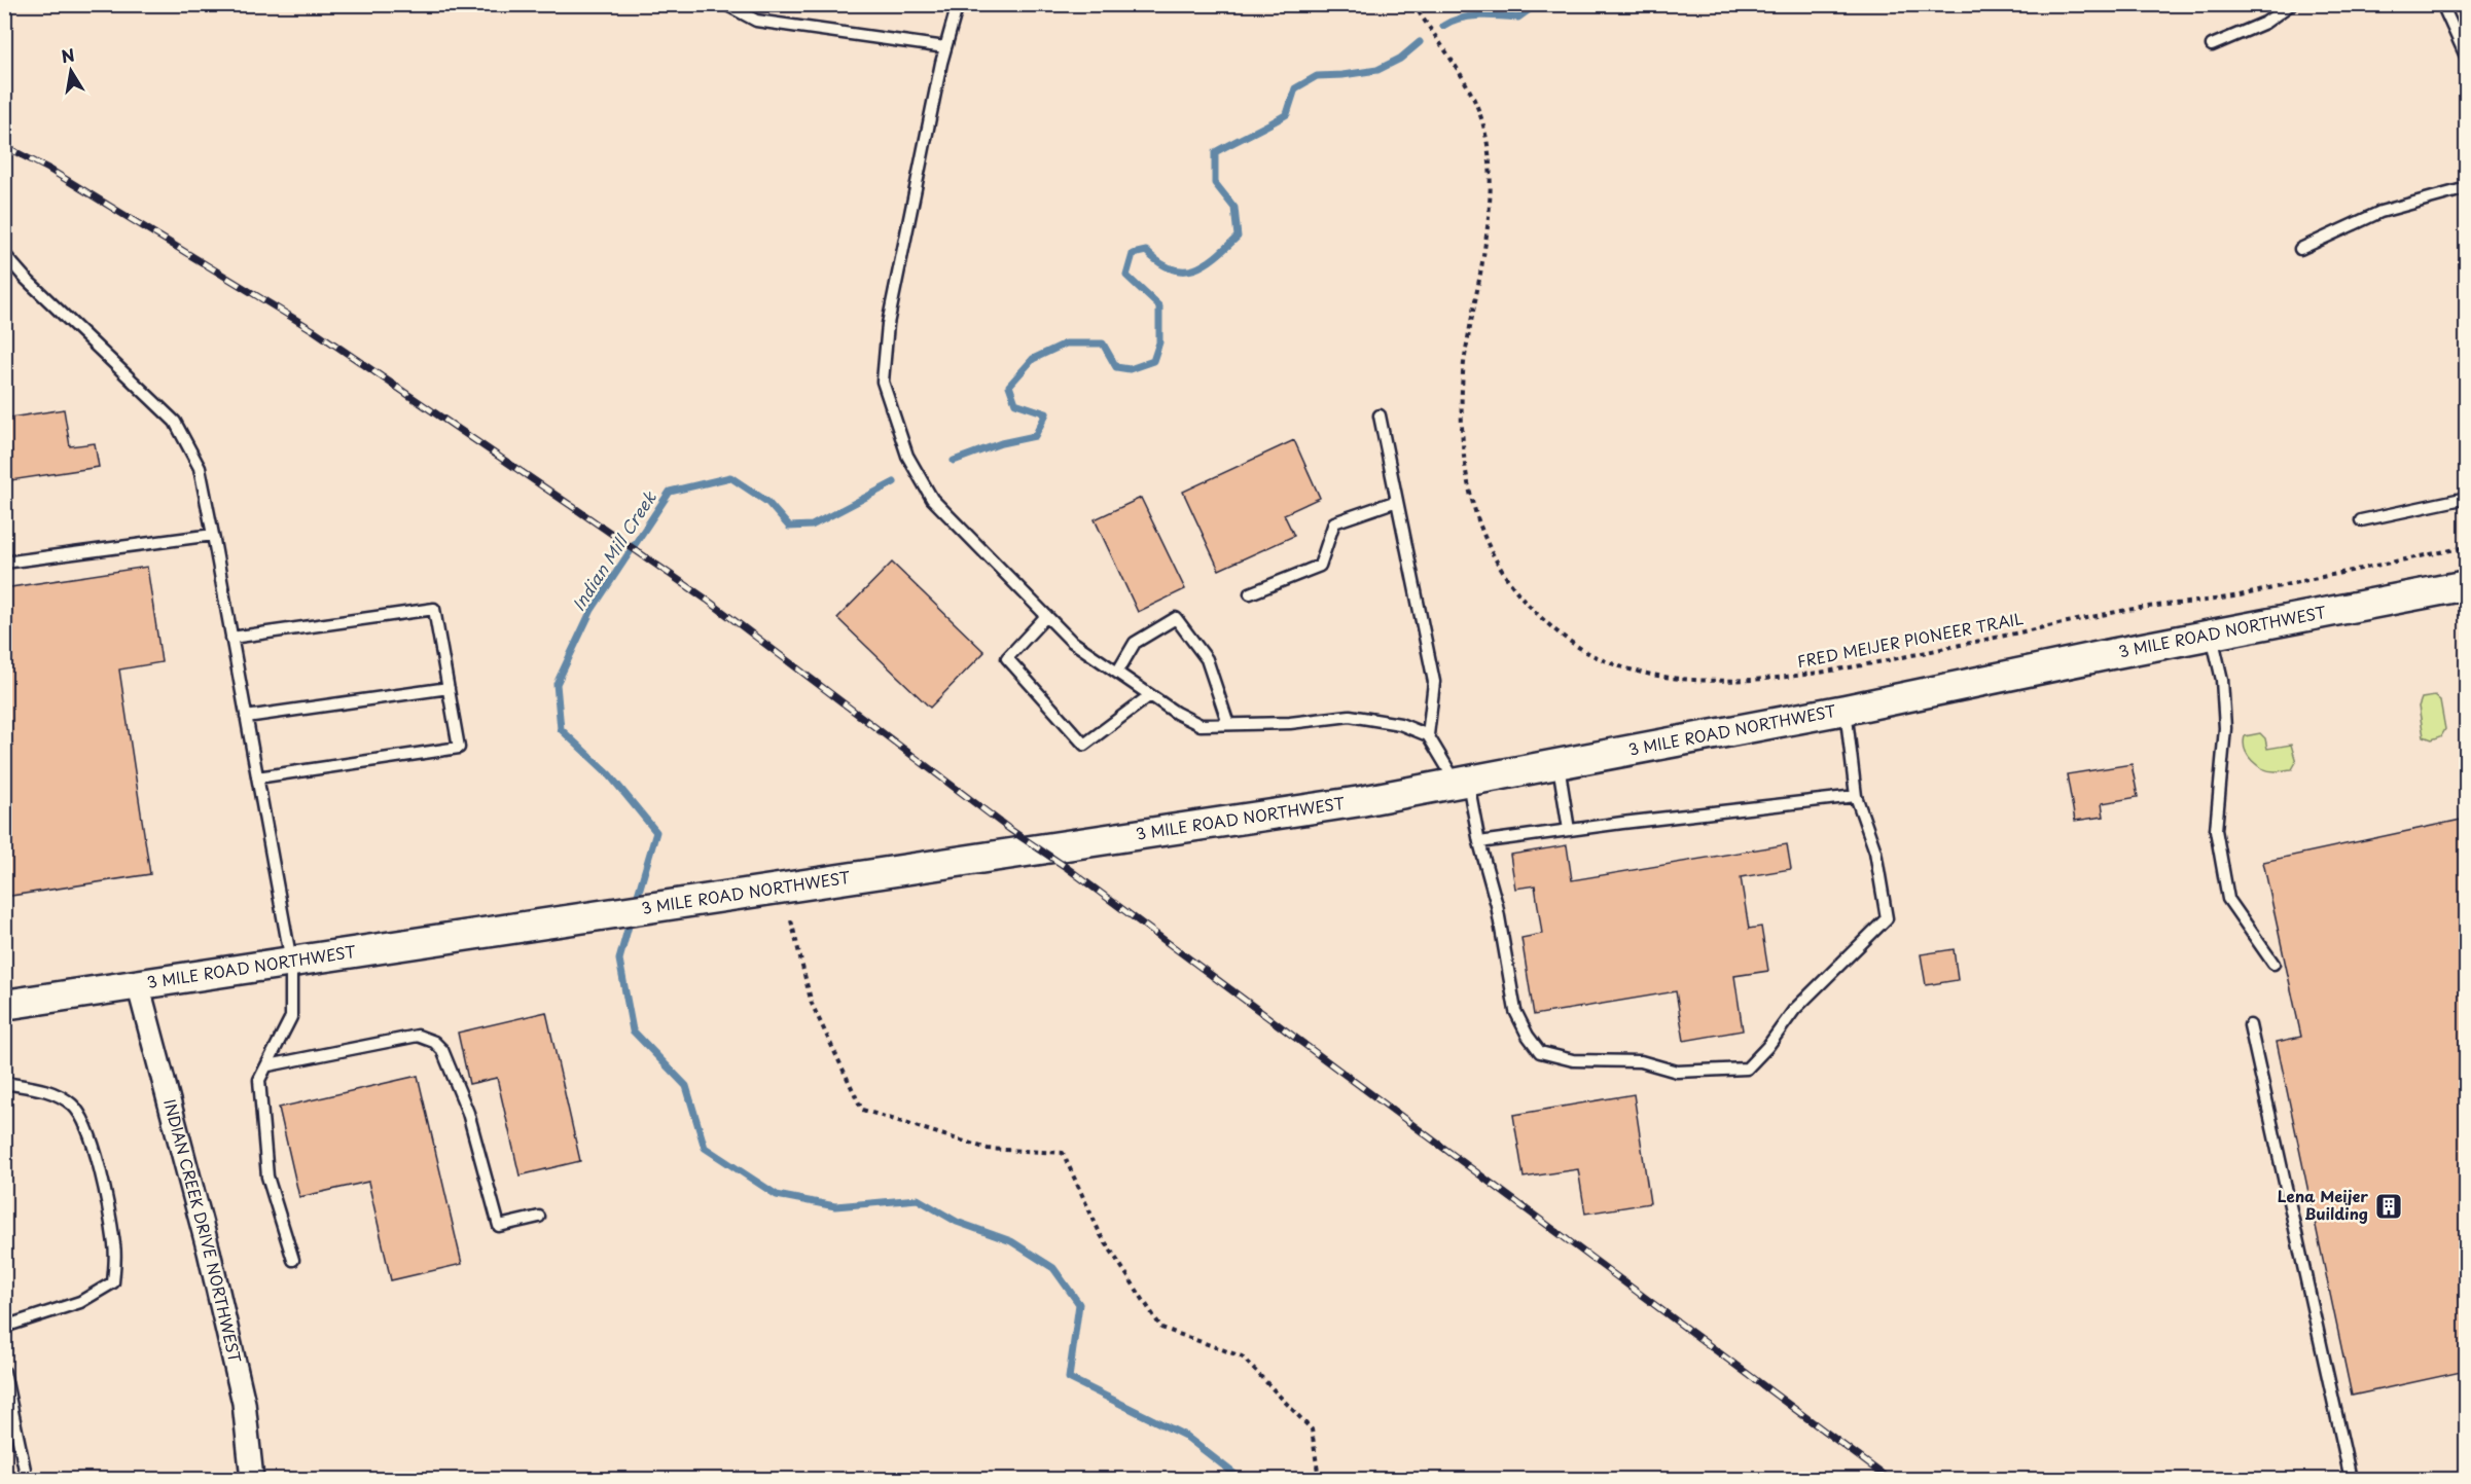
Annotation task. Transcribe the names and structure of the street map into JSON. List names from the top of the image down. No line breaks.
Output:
{"streets":{"main road":["3 MILE ROAD NORTHWEST"],"street":["INDIAN CREEK DRIVE NORTHWEST"],"path":["FRED MEIJER PIONEER TRAIL"]},"crossings":[["3 MILE ROAD NORTHWEST","INDIAN CREEK DRIVE NORTHWEST"]],"water":["Indian Mill Creek"],"places":{"building":["Lena Meijer Building"]},"north":"top"}
